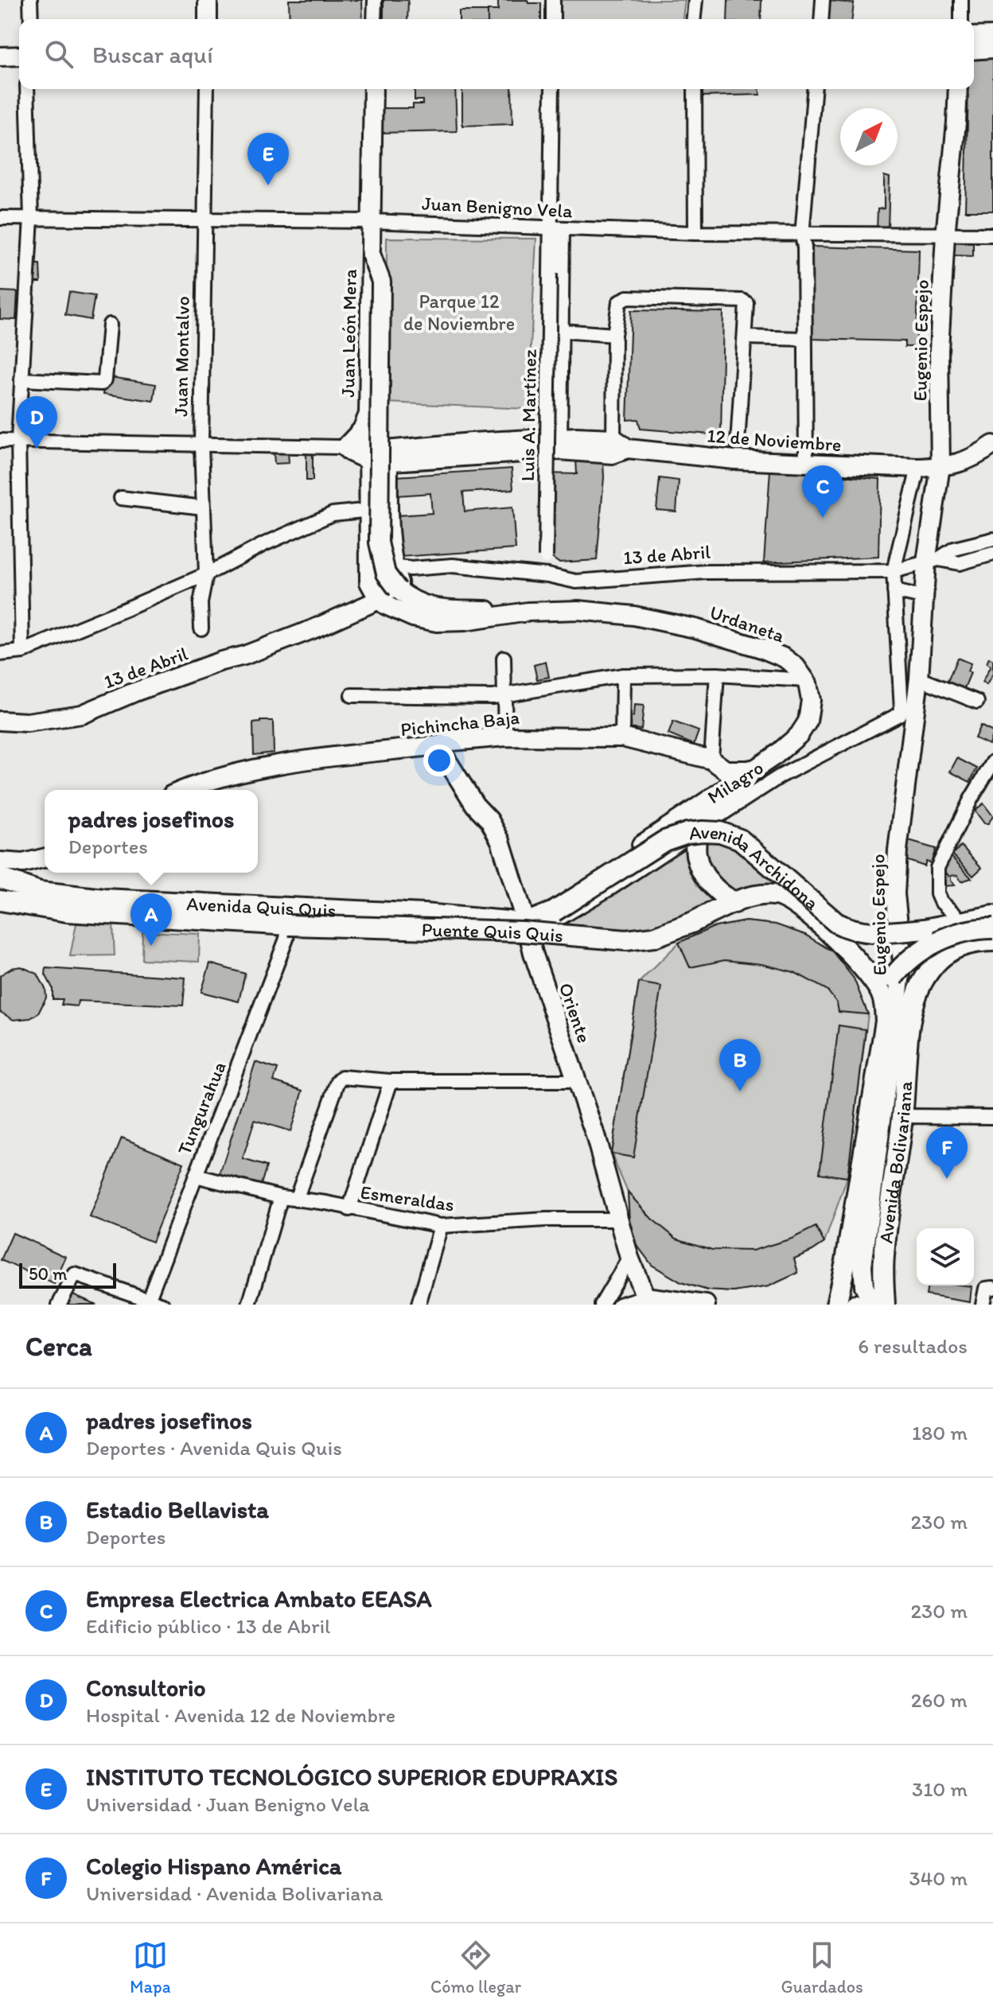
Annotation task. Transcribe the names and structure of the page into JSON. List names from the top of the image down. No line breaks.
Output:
{"streets":{"main road":["Avenida Archidona","Avenida Quis Quis","Puente Quis Quis","Avenida Bolivariana"],"street":["Juan Benigno Vela","Juan León Mera","Eugenio Espejo","Juan Montalvo","Luis A. Martínez","12 de Noviembre","13 de Abril","Urdaneta","Pichincha Baja","Milagro","Oriente","Tungurahua","Esmeraldas"]},"crossings":[["Juan Benigno Vela","Juan León Mera"],["Juan Benigno Vela","Eugenio Espejo"],["Juan Benigno Vela","Juan Montalvo"],["Juan Benigno Vela","Luis A. Martínez"],["Juan León Mera","12 de Noviembre"],["Juan León Mera","13 de Abril"],["Eugenio Espejo","12 de Noviembre"],["Eugenio Espejo","13 de Abril"],["Luis A. Martínez","12 de Noviembre"],["Luis A. Martínez","13 de Abril"],["13 de Abril","Urdaneta"],["Pichincha Baja","Oriente"],["Milagro","Avenida Archidona"],["Milagro","Avenida Quis Quis"],["Milagro","Oriente"],["Avenida Archidona","Avenida Quis Quis"],["Avenida Archidona","Oriente"],["Avenida Quis Quis","Puente Quis Quis"],["Avenida Quis Quis","Oriente"],["Avenida Quis Quis","Tungurahua"],["Puente Quis Quis","Tungurahua"],["Puente Quis Quis","Avenida Bolivariana"],["Oriente","Esmeraldas"],["Tungurahua","Esmeraldas"]],"parks":["Parque 12 de Noviembre"],"scale_bar":"50 m","north":"top right","page":{"search":"Buscar aquí","pins":["E","D","C","A","B","F"],"popup":["padres josefinos","Deportes"],"scale":"50 m","heading":["Cerca","6 resultados"],"list":[{"mark":"A","name":"padres josefinos","note":"Deportes · Avenida Quis Quis","value":"180 m"},{"mark":"B","name":"Estadio Bellavista","note":"Deportes","value":"230 m"},{"mark":"C","name":"Empresa Electrica Ambato EEASA","note":"Edificio público · 13 de Abril","value":"230 m"},{"mark":"D","name":"Consultorio","note":"Hospital · Avenida 12 de Noviembre","value":"260 m"},{"mark":"E","name":"INSTITUTO TECNOLÓGICO SUPERIOR EDUPRAXIS","note":"Universidad · Juan Benigno Vela","value":"310 m"},{"mark":"F","name":"Colegio Hispano América","note":"Universidad · Avenida Bolivariana","value":"340 m"}],"nav":["Mapa","Cómo llegar","Guardados"]}}
